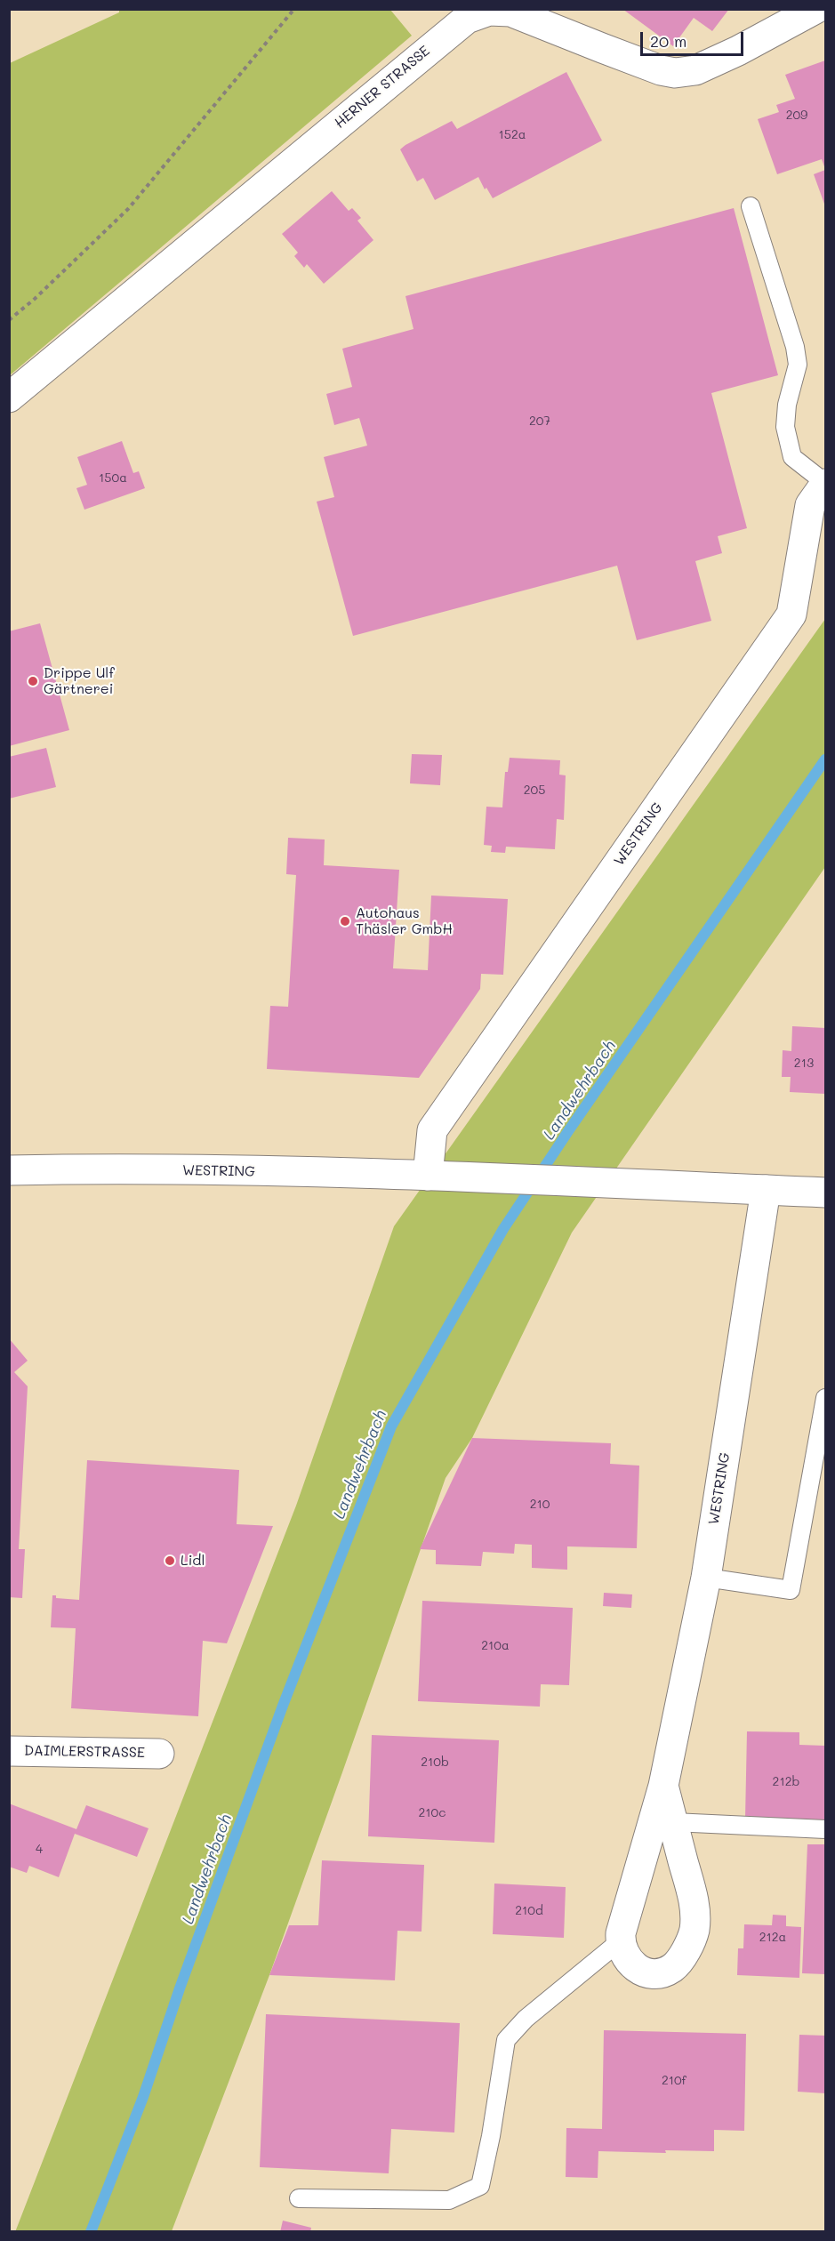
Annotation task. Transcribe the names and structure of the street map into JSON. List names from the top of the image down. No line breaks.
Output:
{"streets":{"street":["HERNER STRASSE","WESTRING","DAIMLERSTRASSE"]},"water":["Landwehrbach"],"places":["Drippe Ulf Gärtnerei","Autohaus Thäsler GmbH","Lidl"],"house_numbers":["209","152a","207","150a","205","213","210","210a","210b","212b","210c","4","210d","212a","210f"],"scale_bar":"20 m"}
